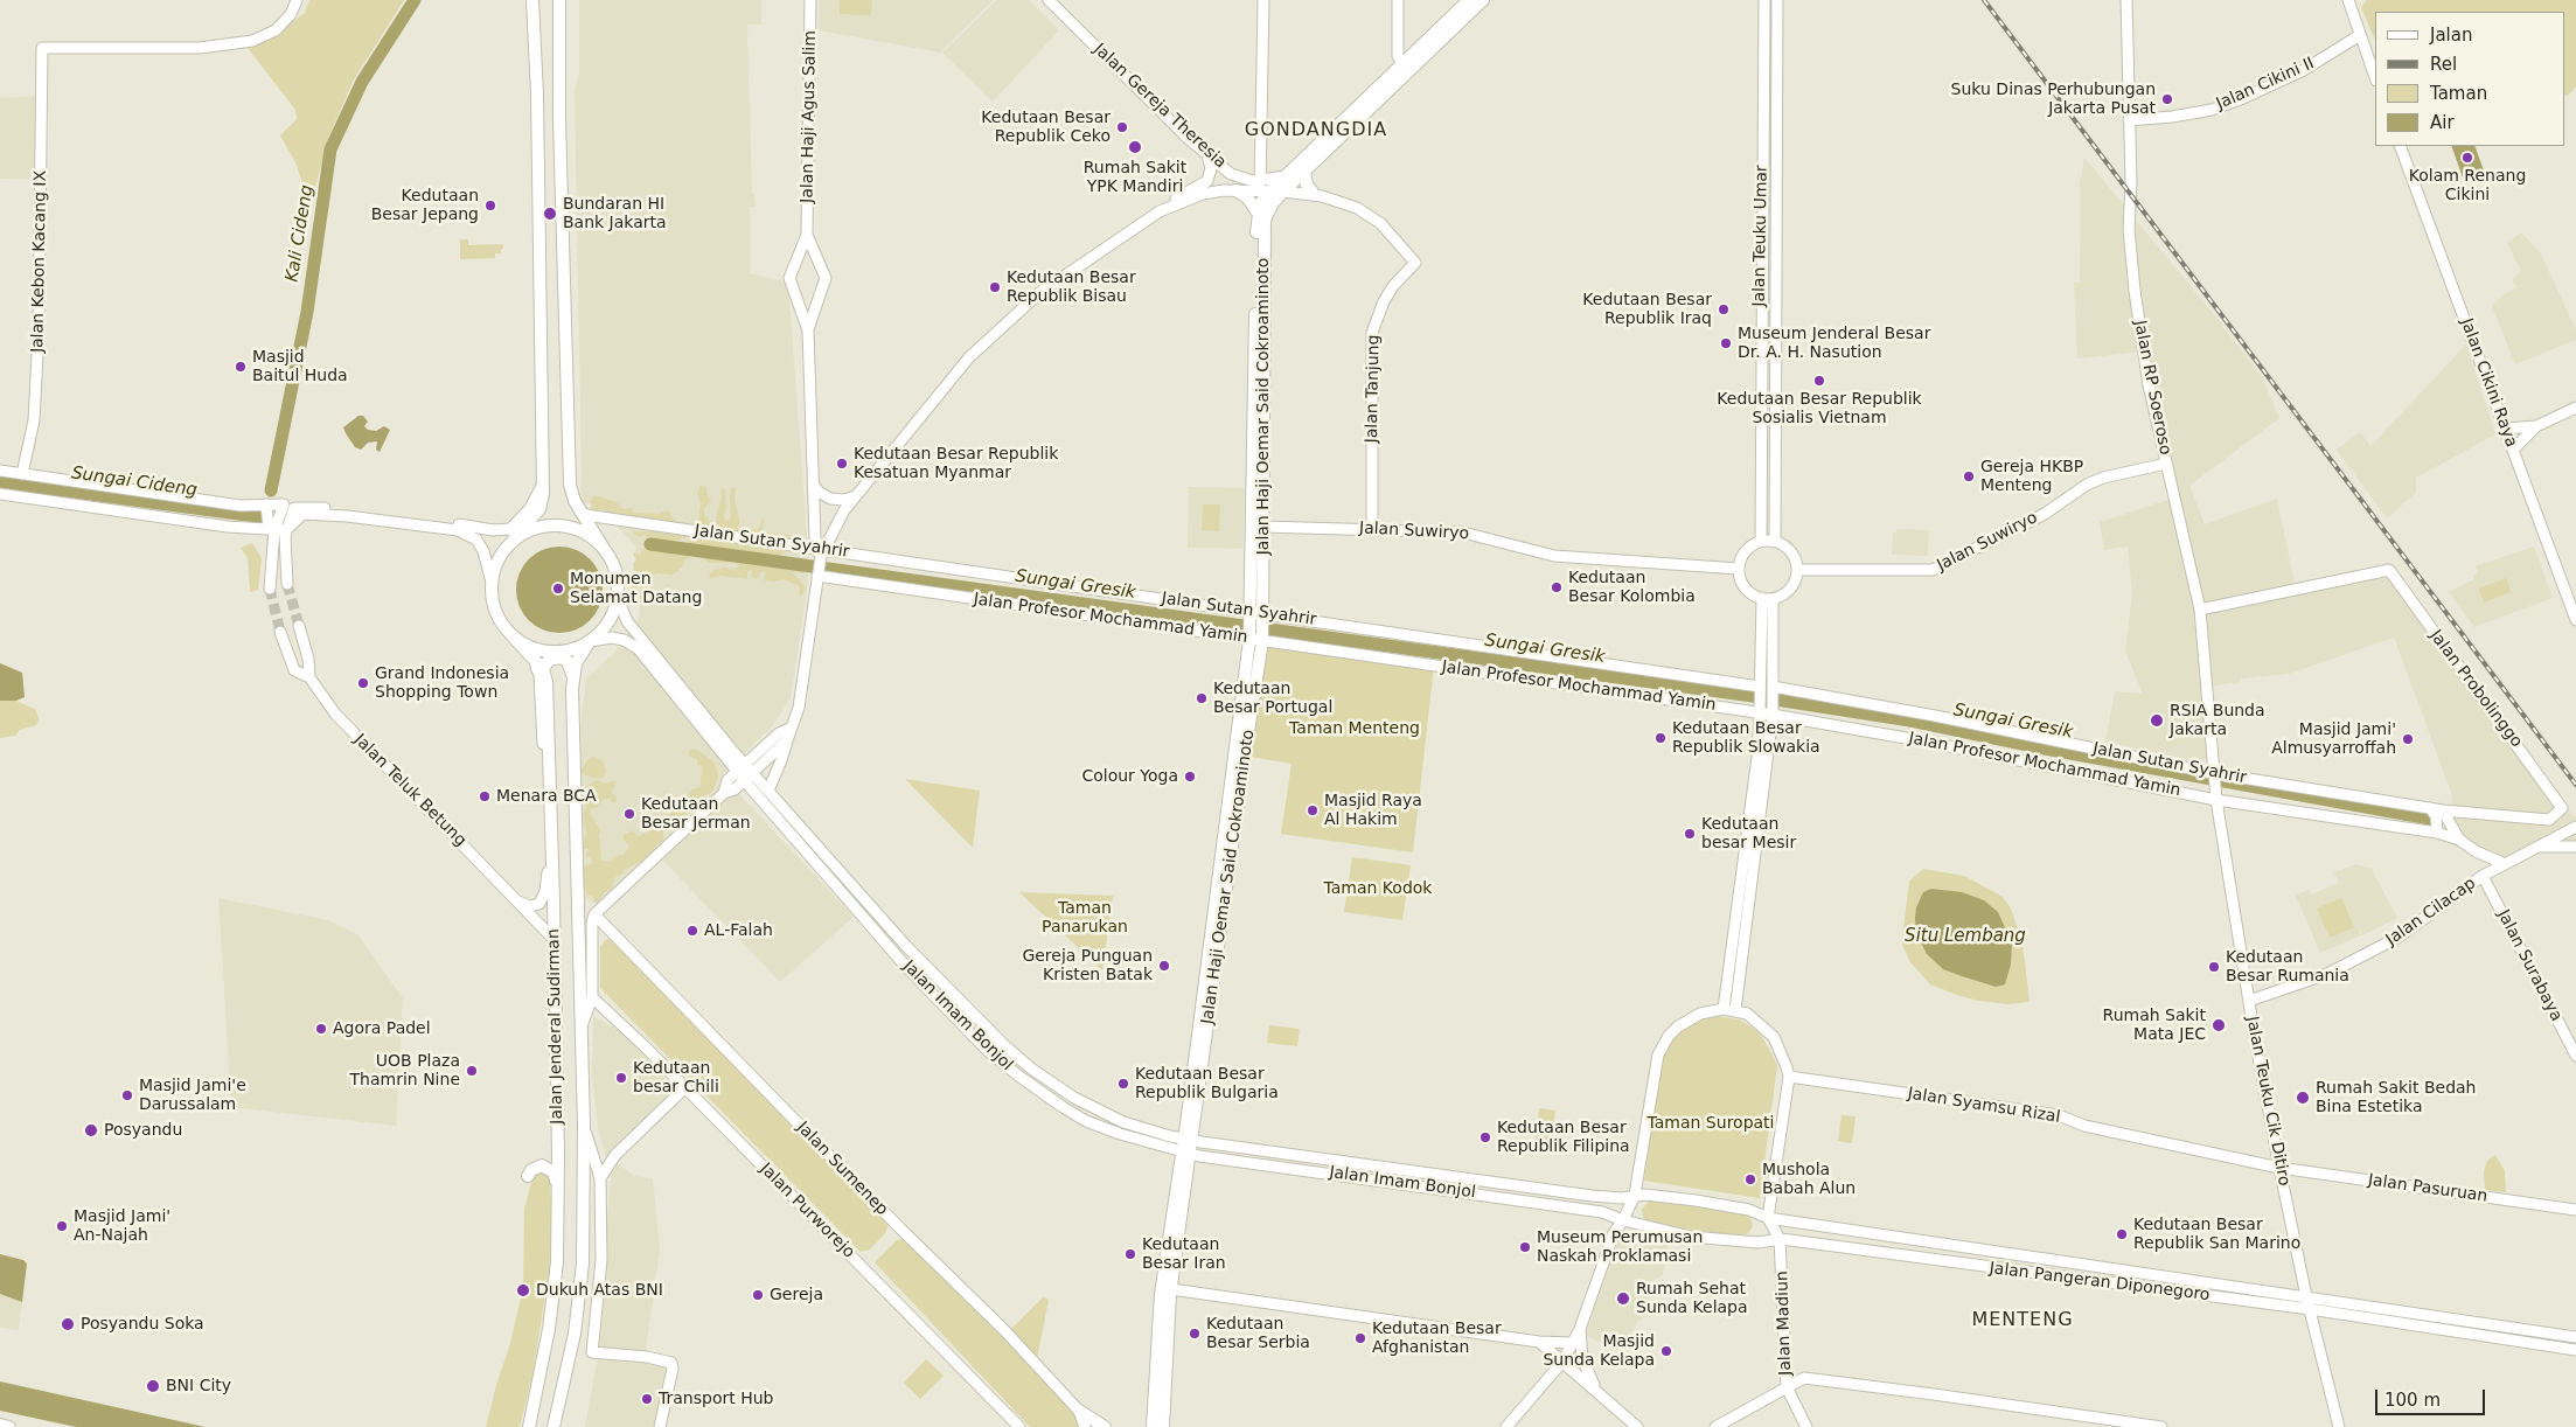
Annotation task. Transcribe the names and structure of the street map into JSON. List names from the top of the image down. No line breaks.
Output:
{"streets":{"main road":["Jalan Haji Oemar Said Cokroaminoto","Jalan Jenderal Sudirman"],"street":["Jalan Cikini II","Jalan Gereja Theresia","Jalan Haji Agus Salim","Jalan Teuku Umar","Jalan Kebon Kacang IX","Jalan Cikini Raya","Jalan RP Soeroso","Jalan Tanjung","Jalan Suwiryo","Jalan Sutan Syahrir","Jalan Profesor Mochammad Yamin","Jalan Probolinggo","Jalan Teluk Betung","Jalan Cilacap","Jalan Surabaya","Jalan Imam Bonjol","Jalan Teuku Cik Ditiro","Jalan Syamsu Rizal","Jalan Sumenep","Jalan Pasuruan","Jalan Purworejo","Jalan Pangeran Diponegoro","Jalan Madiun"]},"crossings":[["Jalan Cikini II","Jalan RP Soeroso"],["Jalan Haji Agus Salim","Jalan Sutan Syahrir"],["Jalan Haji Agus Salim","Jalan Profesor Mochammad Yamin"],["Jalan Haji Agus Salim","Jalan Imam Bonjol"],["Jalan Teuku Umar","Jalan Suwiryo"],["Jalan RP Soeroso","Jalan Suwiryo"],["Jalan RP Soeroso","Jalan Sutan Syahrir"],["Jalan RP Soeroso","Jalan Probolinggo"],["Jalan RP Soeroso","Jalan Teuku Cik Ditiro"],["Jalan Tanjung","Jalan Suwiryo"],["Jalan Haji Oemar Said Cokroaminoto","Jalan Suwiryo"],["Jalan Haji Oemar Said Cokroaminoto","Jalan Sutan Syahrir"],["Jalan Haji Oemar Said Cokroaminoto","Jalan Profesor Mochammad Yamin"],["Jalan Haji Oemar Said Cokroaminoto","Jalan Imam Bonjol"],["Jalan Sutan Syahrir","Jalan Probolinggo"],["Jalan Sutan Syahrir","Jalan Teuku Cik Ditiro"],["Jalan Profesor Mochammad Yamin","Jalan Cilacap"],["Jalan Profesor Mochammad Yamin","Jalan Teuku Cik Ditiro"],["Jalan Teluk Betung","Jalan Jenderal Sudirman"],["Jalan Cilacap","Jalan Surabaya"],["Jalan Cilacap","Jalan Teuku Cik Ditiro"],["Jalan Imam Bonjol","Jalan Jenderal Sudirman"],["Jalan Imam Bonjol","Jalan Pangeran Diponegoro"],["Jalan Teuku Cik Ditiro","Jalan Syamsu Rizal"],["Jalan Teuku Cik Ditiro","Jalan Pasuruan"],["Jalan Teuku Cik Ditiro","Jalan Pangeran Diponegoro"],["Jalan Syamsu Rizal","Jalan Pasuruan"],["Jalan Pangeran Diponegoro","Jalan Madiun"]],"districts":["GONDANGDIA","MENTENG"],"water":["Kali Cideng","Sungai Cideng","Sungai Gresik","Situ Lembang"],"parks":["Taman Menteng","Taman Kodok","Taman Panarukan","Taman Suropati"],"places":["Suku Dinas Perhubungan Jakarta Pusat","Kedutaan Besar Republik Ceko","Rumah Sakit YPK Mandiri","Kolam Renang Cikini","Kedutaan Besar Jepang","Bundaran HI Bank Jakarta","Kedutaan Besar Republik Bisau","Kedutaan Besar Republik Iraq","Museum Jenderal Besar Dr. A. H. Nasution","Masjid Baitul Huda","Kedutaan Besar Republik Sosialis Vietnam","Kedutaan Besar Republik Kesatuan Myanmar","Gereja HKBP Menteng","Kedutaan Besar Kolombia","Monumen Selamat Datang","Grand Indonesia Shopping Town","Kedutaan Besar Portugal","RSIA Bunda Jakarta","Kedutaan Besar Republik Slowakia","Masjid Jami' Almusyarroffah","Colour Yoga","Menara BCA","Masjid Raya Al Hakim","Kedutaan Besar Jerman","Kedutaan besar Mesir","AL-Falah","Gereja Punguan Kristen Batak","Kedutaan Besar Rumania","Rumah Sakit Mata JEC","Agora Padel","UOB Plaza Thamrin Nine","Kedutaan besar Chili","Kedutaan Besar Republik Bulgaria","Masjid Jami'e Darussalam","Rumah Sakit Bedah Bina Estetika","Posyandu","Kedutaan Besar Republik Filipina","Mushola Babah Alun","Masjid Jami' An-Najah","Kedutaan Besar Republik San Marino","Museum Perumusan Naskah Proklamasi","Kedutaan Besar Iran","Dukuh Atas BNI","Gereja","Rumah Sehat Sunda Kelapa","Posyandu Soka","Kedutaan Besar Serbia","Kedutaan Besar Afghanistan","Masjid Sunda Kelapa","BNI City","Transport Hub"],"legend":["Jalan","Rel","Taman","Air"],"scale_bar":"100 m"}
